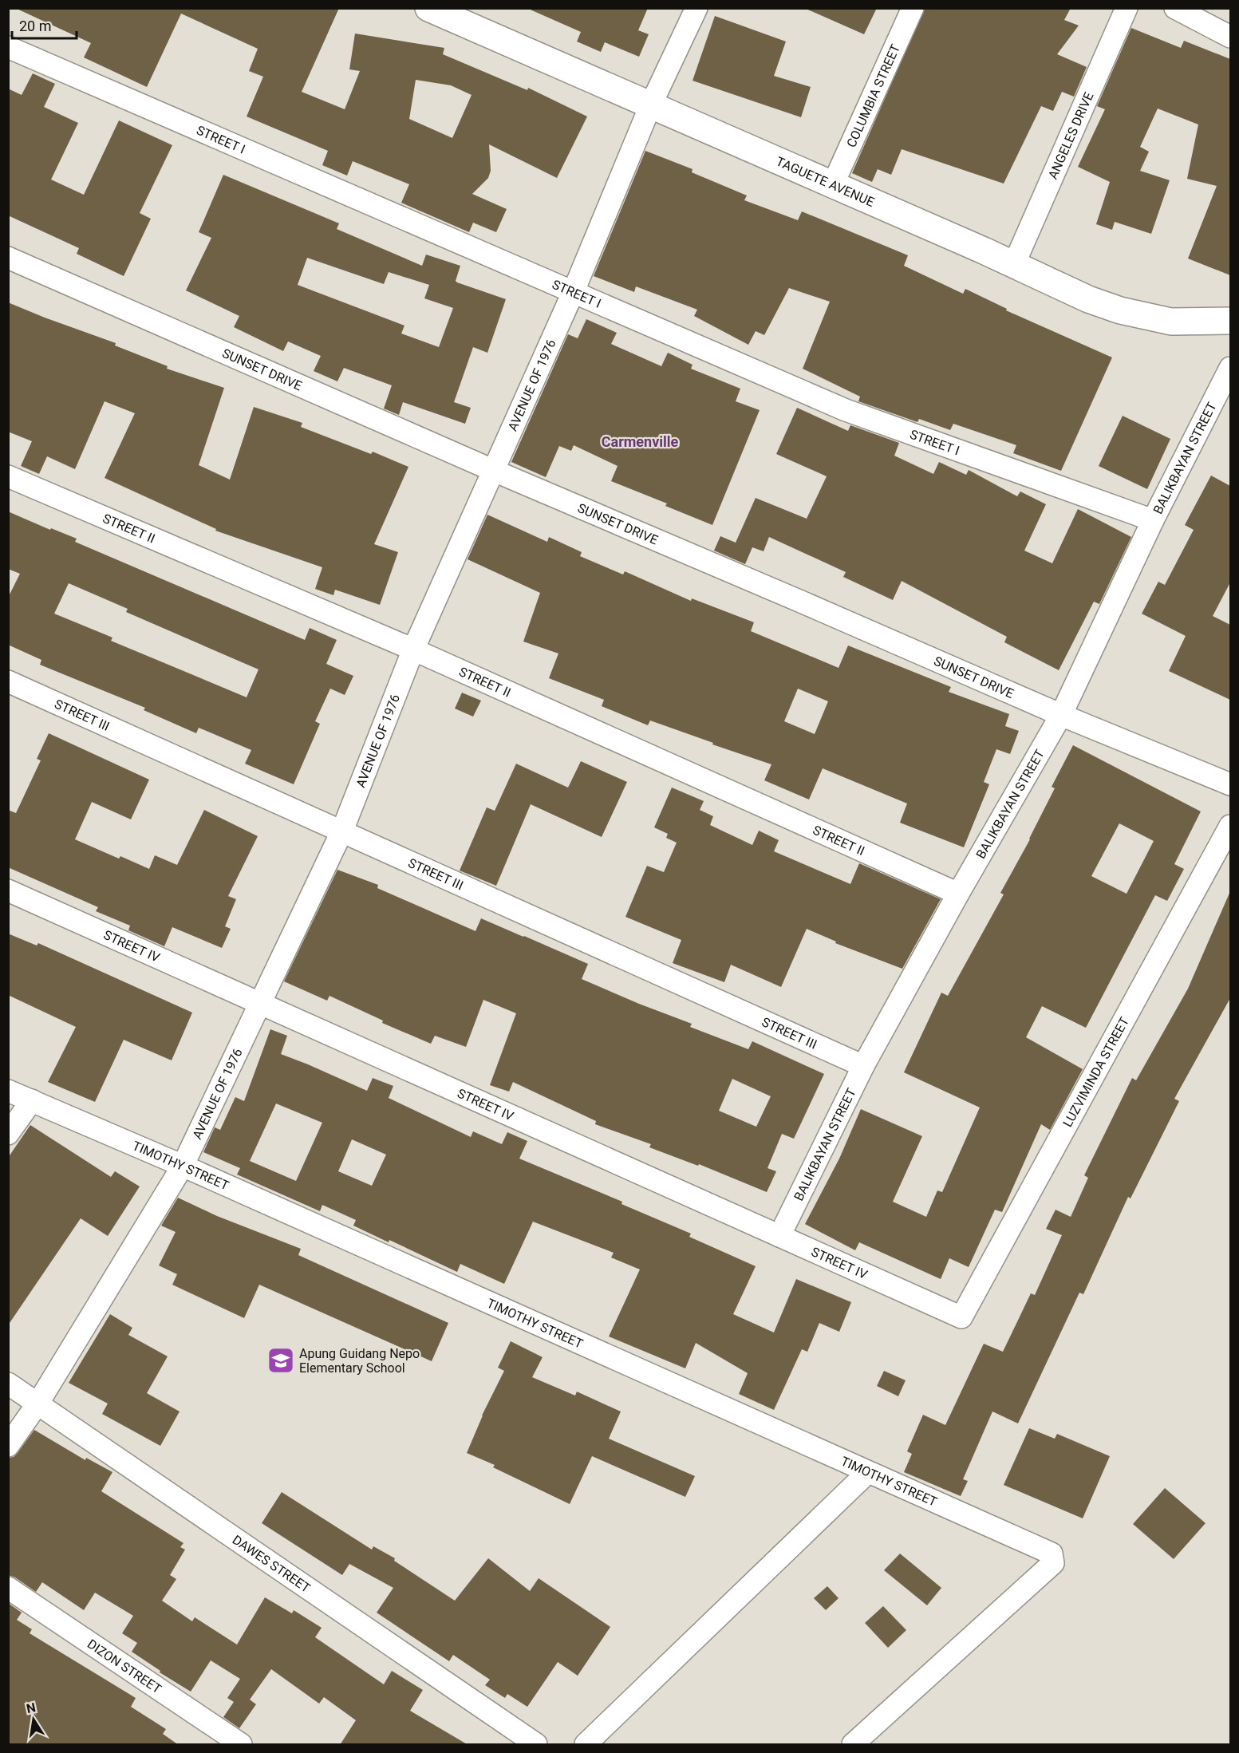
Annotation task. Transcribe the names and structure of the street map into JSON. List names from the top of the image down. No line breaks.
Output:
{"streets":{"street":["COLUMBIA STREET","ANGELES DRIVE","STREET I","TAGUETE AVENUE","SUNSET DRIVE","AVENUE OF 1976","BALIKBAYAN STREET","STREET II","STREET III","STREET IV","LUZVIMINDA STREET","TIMOTHY STREET","DAWES STREET","DIZON STREET"]},"crossings":[["COLUMBIA STREET","TAGUETE AVENUE"],["ANGELES DRIVE","TAGUETE AVENUE"],["STREET I","AVENUE OF 1976"],["STREET I","BALIKBAYAN STREET"],["TAGUETE AVENUE","AVENUE OF 1976"],["SUNSET DRIVE","AVENUE OF 1976"],["SUNSET DRIVE","BALIKBAYAN STREET"],["AVENUE OF 1976","STREET II"],["AVENUE OF 1976","STREET III"],["AVENUE OF 1976","STREET IV"],["AVENUE OF 1976","TIMOTHY STREET"],["AVENUE OF 1976","DAWES STREET"],["BALIKBAYAN STREET","STREET II"],["BALIKBAYAN STREET","STREET III"],["BALIKBAYAN STREET","STREET IV"],["STREET IV","LUZVIMINDA STREET"]],"districts":["Carmenville"],"places":{"school or university":["Apung Guidang Nepo Elementary School"]},"scale_bar":"20 m","north":"top"}
